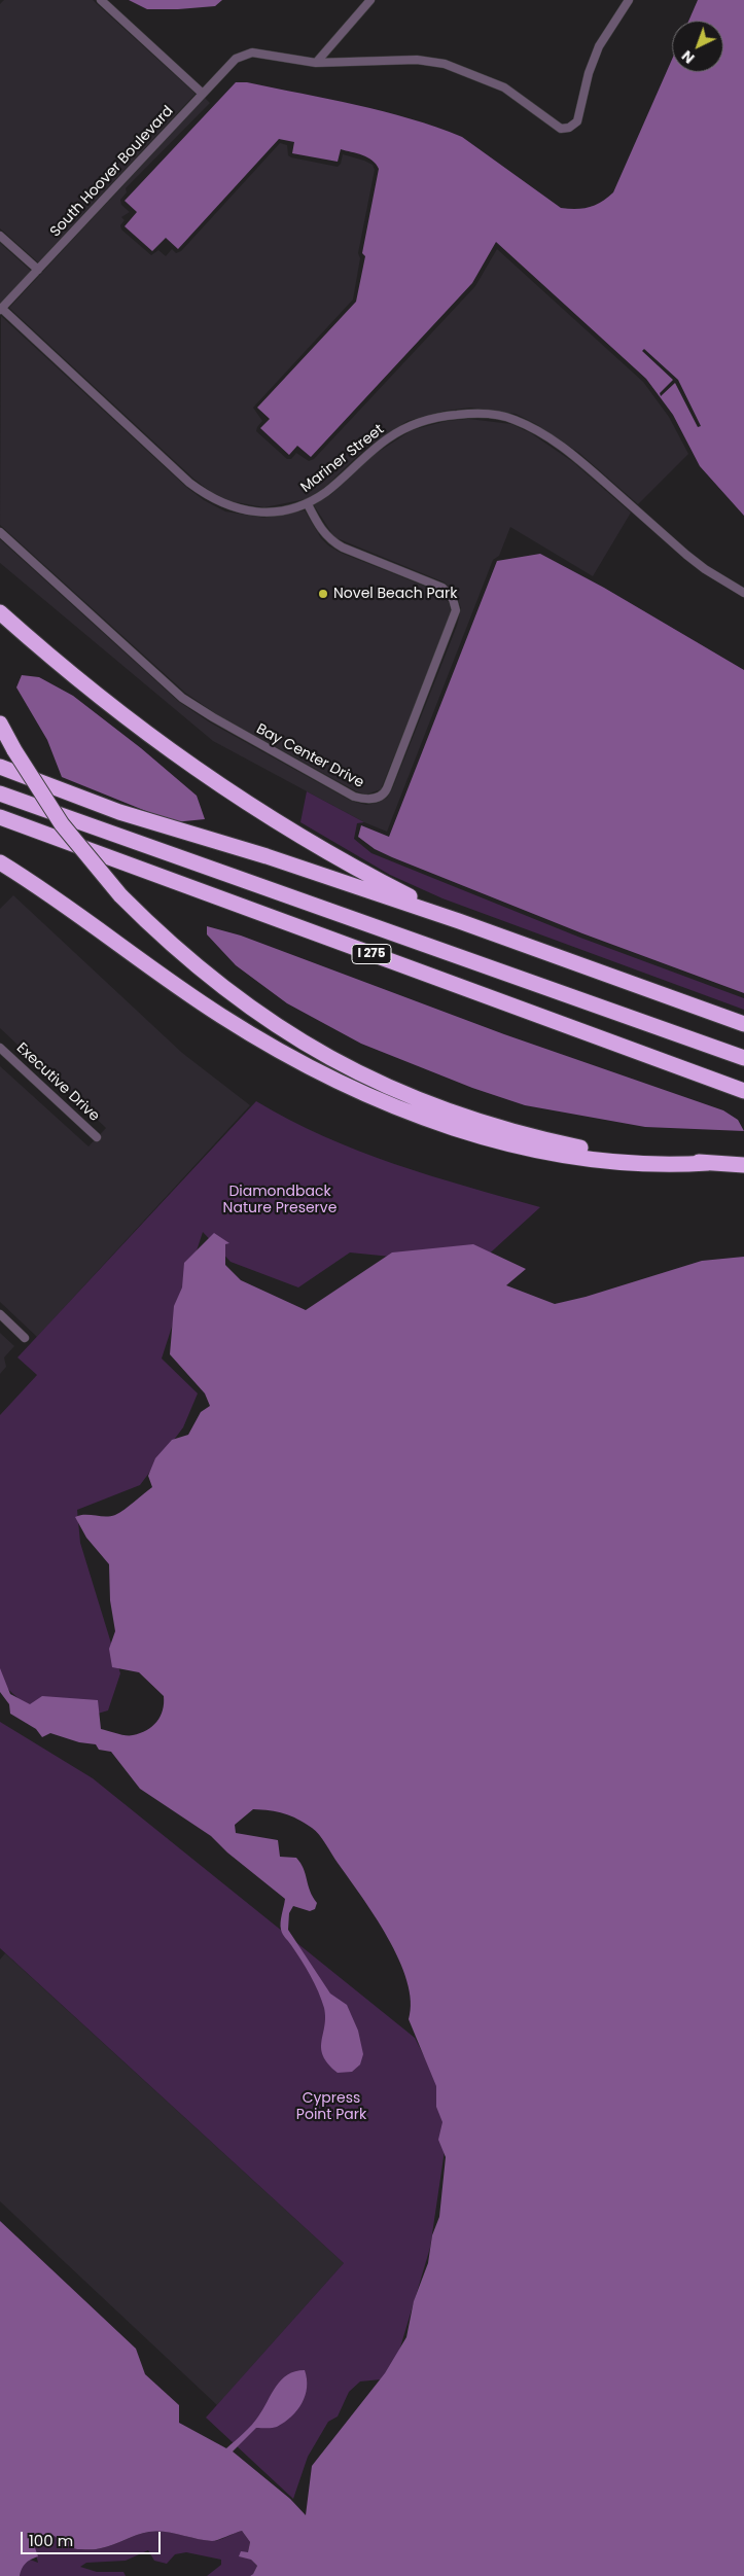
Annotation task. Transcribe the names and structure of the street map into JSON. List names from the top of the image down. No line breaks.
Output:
{"streets":{"highway":["I 275"],"street":["South Hoover Boulevard","Mariner Street","Bay Center Drive","Executive Drive"]},"crossings":[["South Hoover Boulevard","Mariner Street"],["Mariner Street","Bay Center Drive"]],"parks":["Diamondback Nature Preserve","Cypress Point Park"],"places":["Novel Beach Park"],"scale_bar":"100 m","north":"bottom left"}
